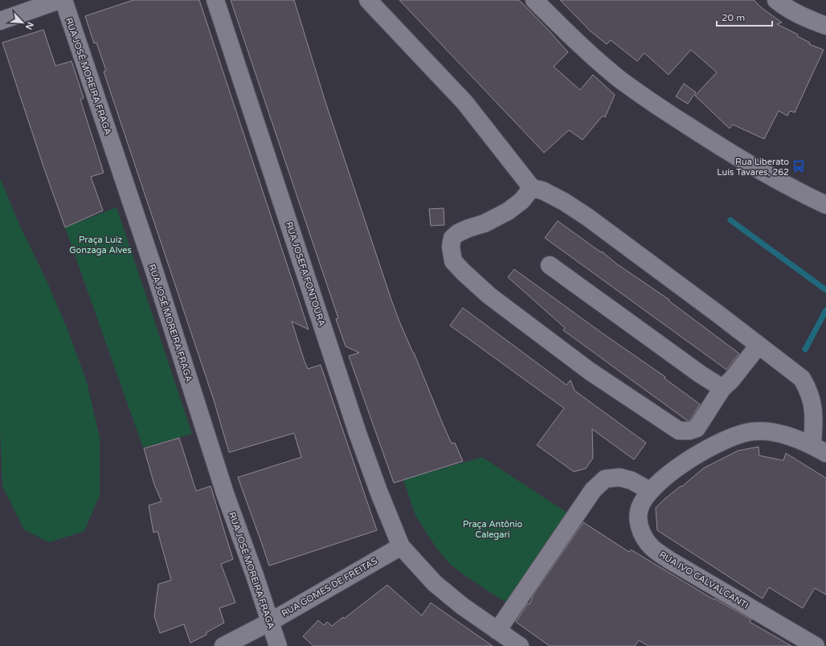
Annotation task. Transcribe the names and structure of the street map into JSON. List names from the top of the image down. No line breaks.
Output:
{"streets":{"street":["RUA JOSÉ MOREIRA FRAGA","RUA JOSEFA FONTOURA","RUA IVO CALVALCANTI","RUA GOMES DE FREITAS"]},"crossings":[["RUA JOSÉ MOREIRA FRAGA","RUA GOMES DE FREITAS"],["RUA JOSEFA FONTOURA","RUA GOMES DE FREITAS"]],"parks":["Praça Luiz Gonzaga Alves","Praça Antônio Calegari"],"places":{"bus stop":["Rua Liberato Luís Tavares, 262"]},"scale_bar":"20 m","north":"bottom right"}
